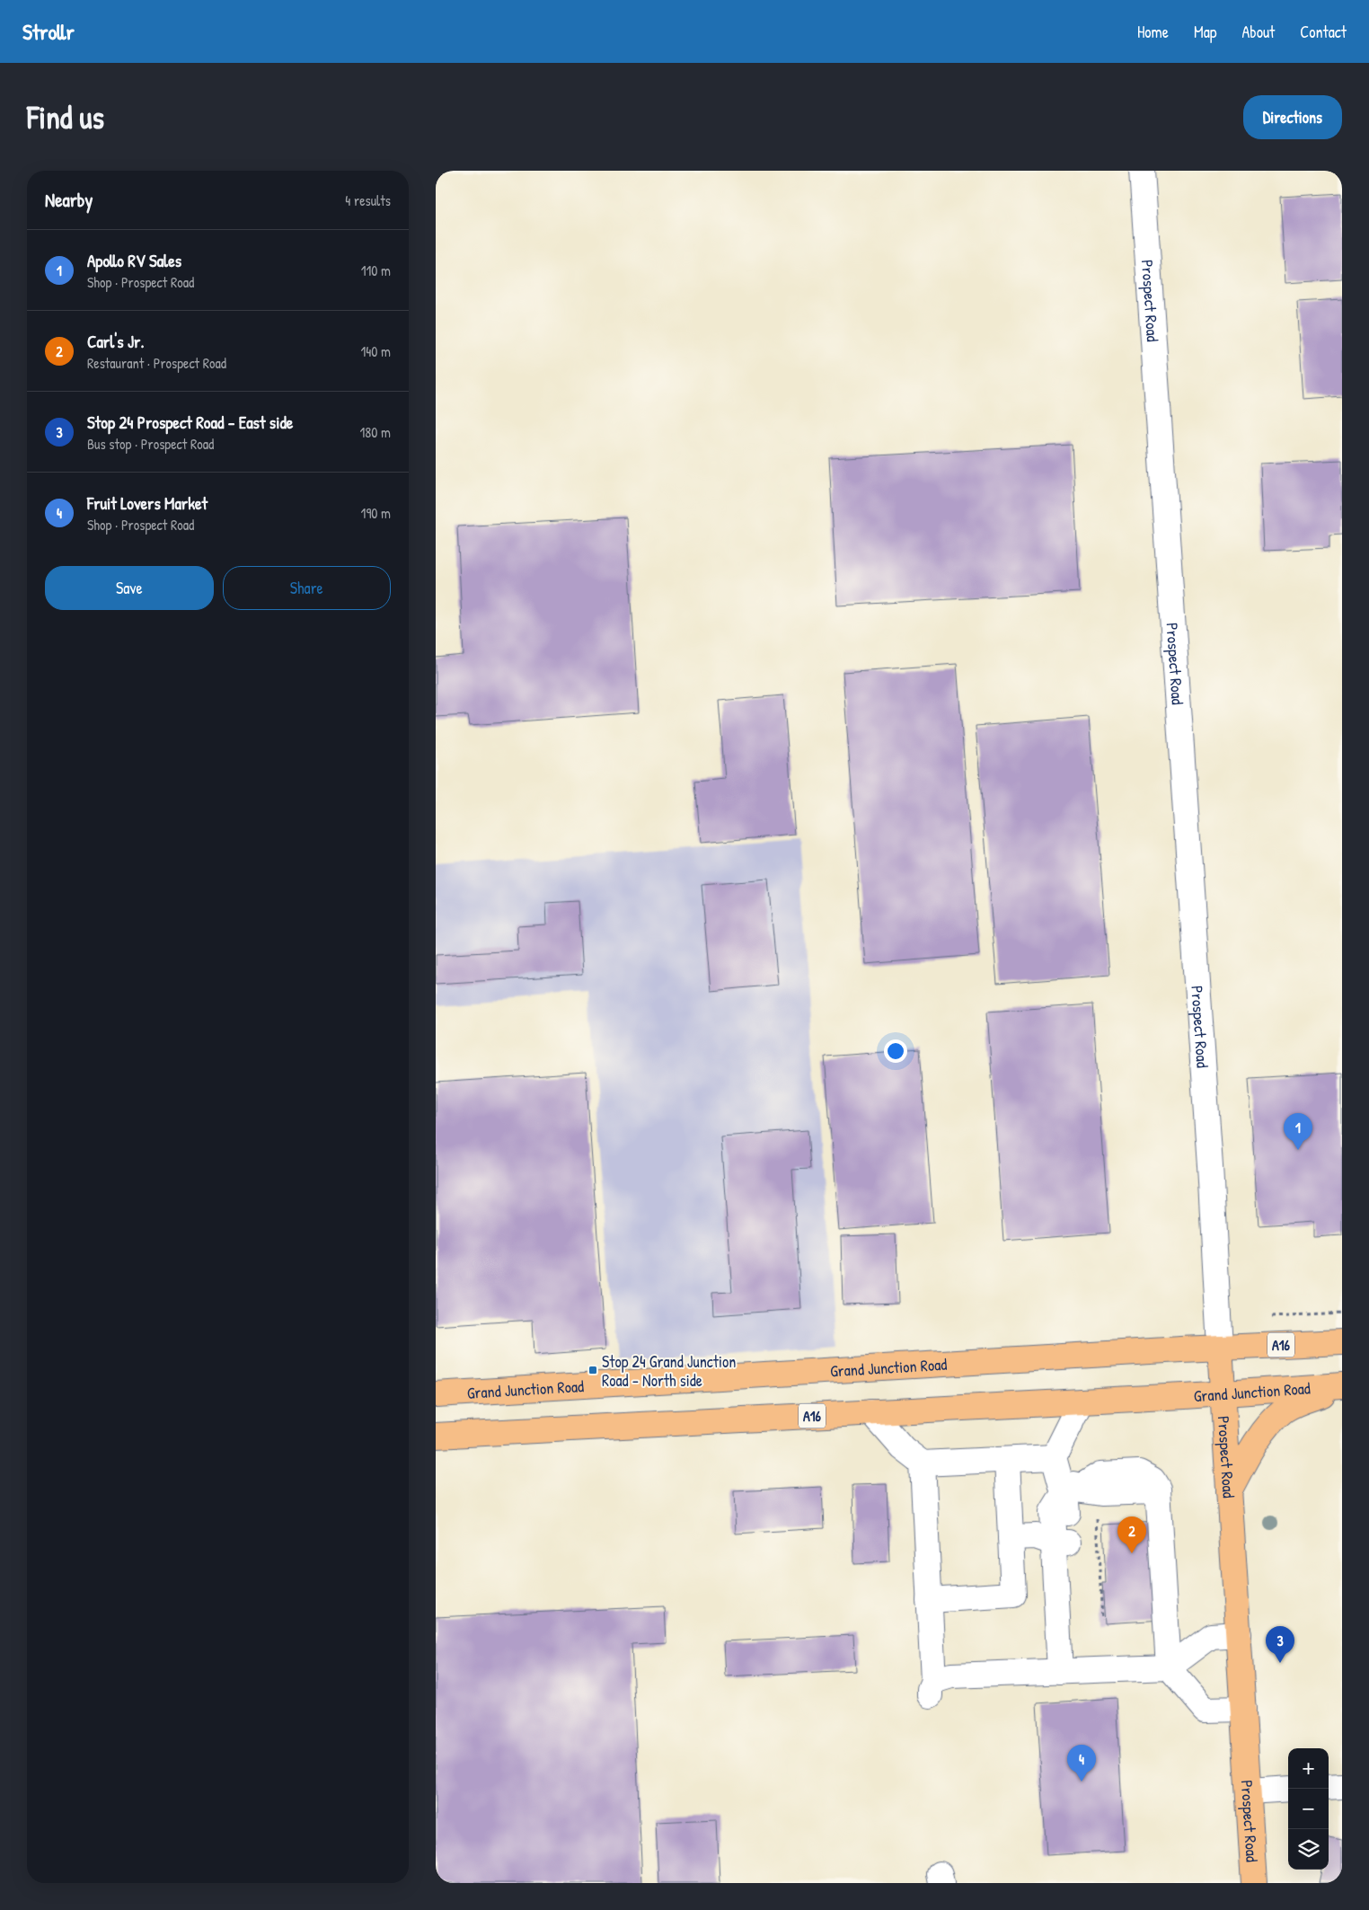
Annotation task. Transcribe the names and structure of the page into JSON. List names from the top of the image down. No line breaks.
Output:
{"streets":{"main road":["Prospect Road","A16","Grand Junction Road"]},"crossings":[["Prospect Road","Grand Junction Road"]],"places":{"transit":["Stop 24 Grand Junction Road - North side"]},"page":{"header":"Strollr","nav":["Home","Map","About","Contact"],"buttons":["Directions",["Save","Share"]],"title":"Find us","heading":["Nearby","4 results"],"list":[{"mark":"1","name":"Apollo RV Sales","note":"Shop · Prospect Road","value":"110 m"},{"mark":"2","name":"Carl's Jr.","note":"Restaurant · Prospect Road","value":"140 m"},{"mark":"3","name":"Stop 24 Prospect Road - East side","note":"Bus stop · Prospect Road","value":"180 m"},{"mark":"4","name":"Fruit Lovers Market","note":"Shop · Prospect Road","value":"190 m"}],"pins":["1","2","3","4"],"map_buttons":["+","−"]}}
